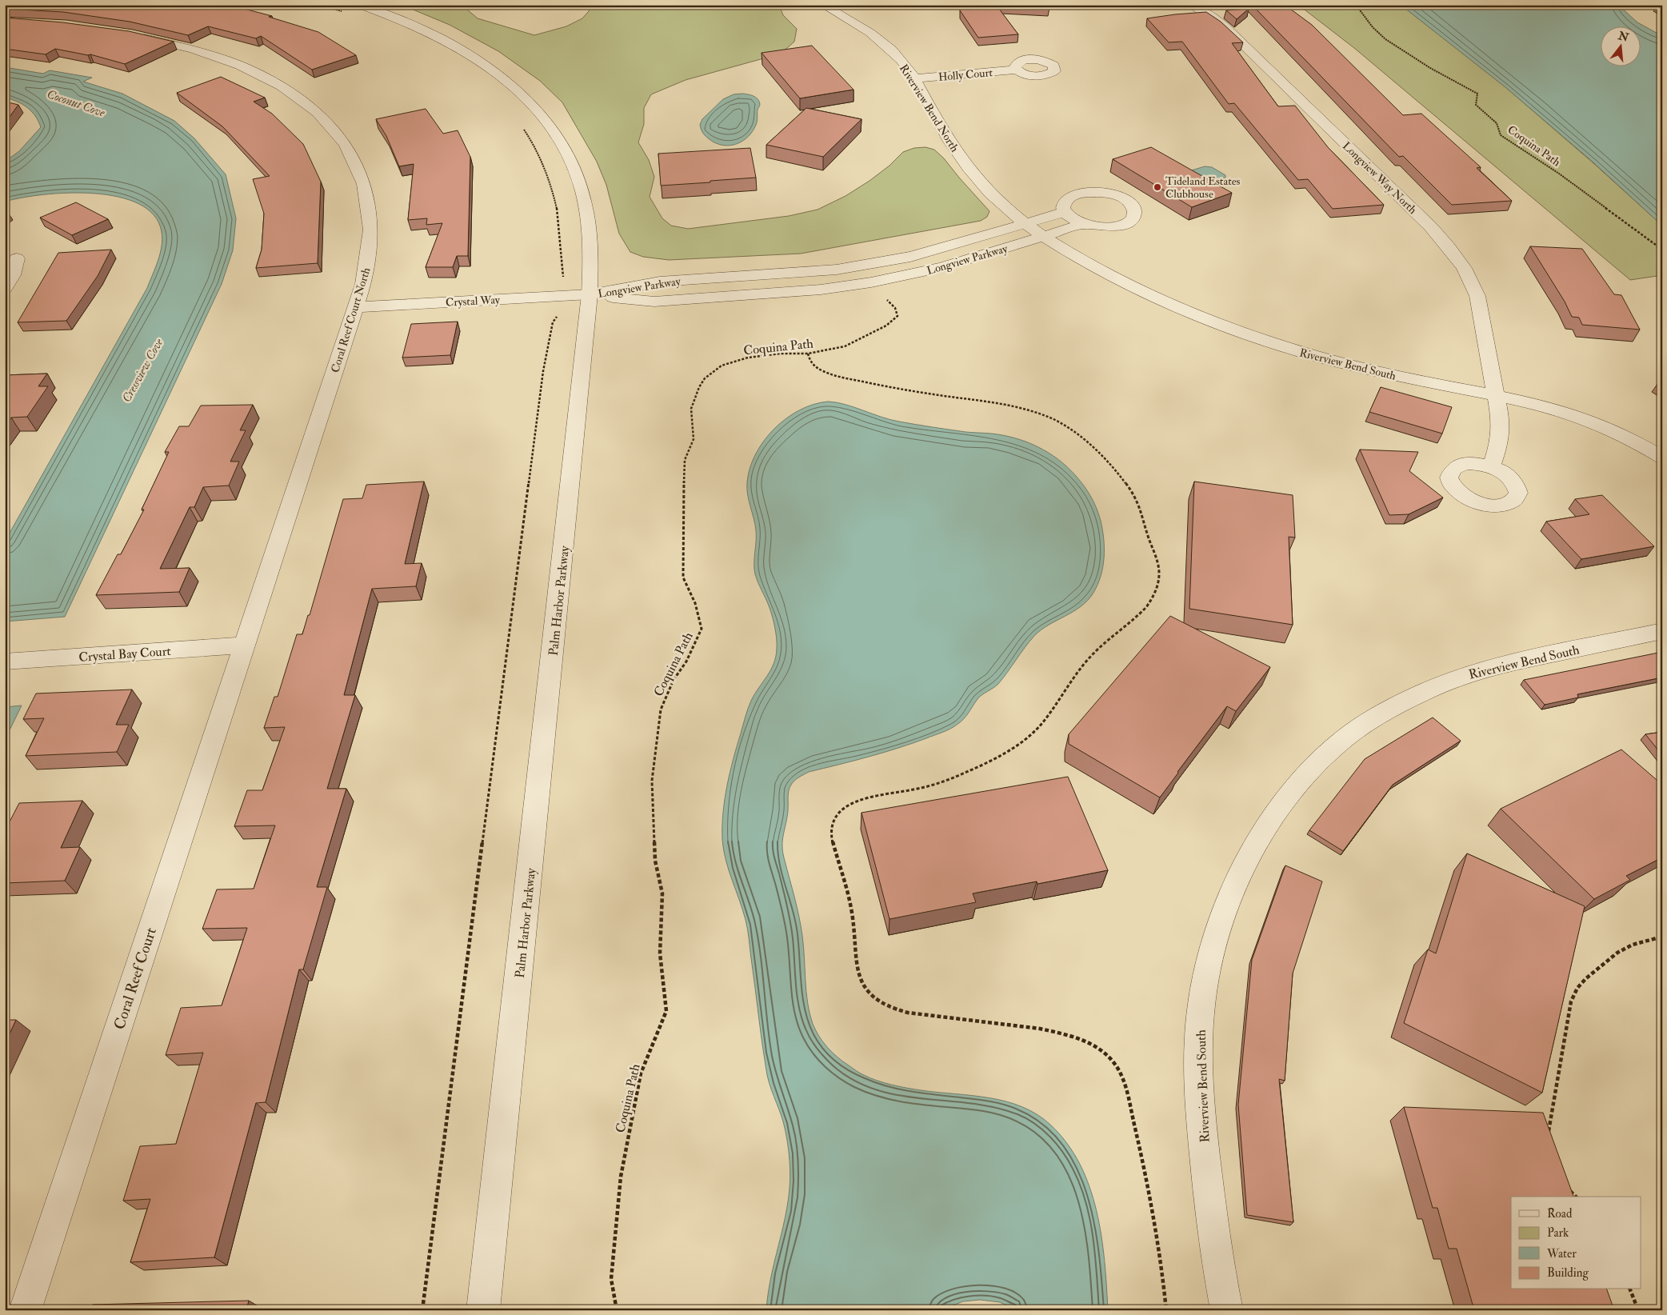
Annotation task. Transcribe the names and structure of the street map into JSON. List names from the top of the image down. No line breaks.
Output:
{"streets":{"street":["Holly Court","Riverview Bend North","Longview Way North","Longview Parkway","Crystal Way","Coral Reef Court North","Riverview Bend South","Palm Harbor Parkway","Crystal Bay Court","Coral Reef Court"],"path":["Coquina Path"]},"crossings":[["Holly Court","Riverview Bend North"],["Riverview Bend North","Longview Parkway"],["Riverview Bend North","Riverview Bend South"],["Coquina Path","Longview Parkway"],["Longview Way North","Riverview Bend South"],["Longview Parkway","Crystal Way"],["Longview Parkway","Riverview Bend South"],["Longview Parkway","Palm Harbor Parkway"],["Crystal Way","Coral Reef Court North"],["Crystal Way","Palm Harbor Parkway"],["Coral Reef Court North","Crystal Bay Court"],["Coral Reef Court North","Coral Reef Court"],["Crystal Bay Court","Coral Reef Court"]],"water":["Coconut Cove","Cressview Cove"],"places":["Tideland Estates Clubhouse"],"legend":["Road","Park","Water","Building"],"north":"top"}
